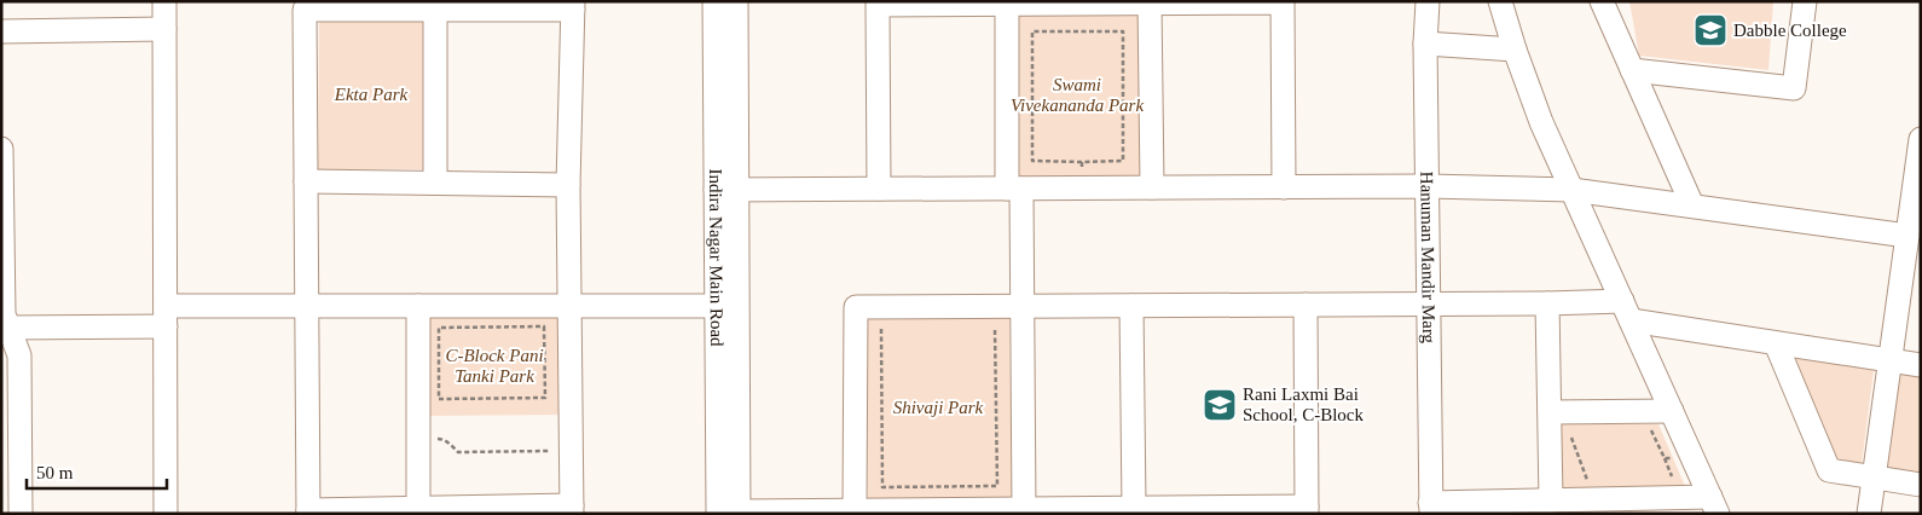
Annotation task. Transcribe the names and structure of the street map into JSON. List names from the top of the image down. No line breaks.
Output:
{"streets":{"street":["Indira Nagar Main Road","Hanuman Mandir Marg"]},"parks":["Swami Vivekananda Park","Ekta Park","C-Block Pani Tanki Park","Shivaji Park"],"places":{"school or university":["Dabble College","Rani Laxmi Bai School, C-Block"]},"scale_bar":"50 m"}
